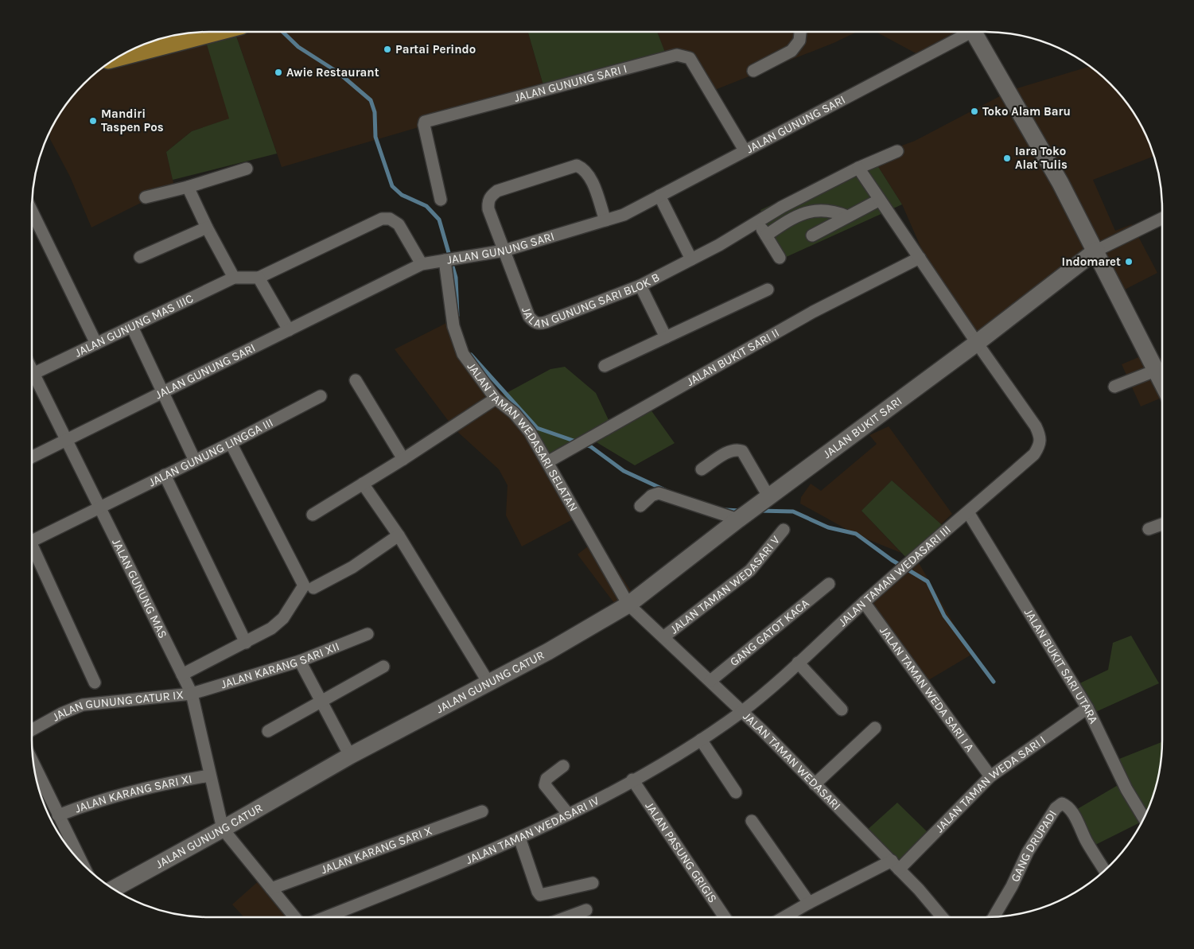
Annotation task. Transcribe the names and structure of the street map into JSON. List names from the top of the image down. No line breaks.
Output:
{"streets":{"street":["JALAN GUNUNG SARI I","JALAN GUNUNG SARI","JALAN GUNUNG SARI BLOK B","JALAN GUNUNG MAS IIIC","JALAN BUKIT SARI II","JALAN BUKIT SARI","JALAN TAMAN WEDASARI SELATAN","JALAN GUNUNG LINGGA III","JALAN TAMAN WEDASARI III","JALAN TAMAN WEDASARI V","JALAN GUNUNG MAS","GANG GATOT KACA","JALAN KARANG SARI XII","JALAN BUKIT SARI UTARA","JALAN GUNUNG CATUR","JALAN TAMAN WEDA SARI I A","JALAN GUNUNG CATUR IX","JALAN TAMAN WEDASARI","JALAN TAMAN WEDA SARI I","JALAN KARANG SARI XI","JALAN TAMAN WEDASARI IV","GANG DRUPADI","JALAN KARANG SARI X","JALAN PASUNG GRIGIS"]},"crossings":[["JALAN GUNUNG SARI I","JALAN GUNUNG SARI"],["JALAN GUNUNG SARI","JALAN GUNUNG SARI BLOK B"],["JALAN GUNUNG SARI","JALAN TAMAN WEDASARI SELATAN"],["JALAN GUNUNG SARI","JALAN GUNUNG MAS"],["JALAN BUKIT SARI II","JALAN TAMAN WEDASARI SELATAN"],["JALAN BUKIT SARI","JALAN TAMAN WEDASARI SELATAN"],["JALAN BUKIT SARI","JALAN TAMAN WEDASARI III"],["JALAN BUKIT SARI","JALAN GUNUNG CATUR"],["JALAN BUKIT SARI","JALAN TAMAN WEDASARI"],["JALAN TAMAN WEDASARI SELATAN","JALAN GUNUNG CATUR"],["JALAN TAMAN WEDASARI SELATAN","JALAN TAMAN WEDASARI"],["JALAN GUNUNG LINGGA III","JALAN GUNUNG MAS"],["JALAN TAMAN WEDASARI III","JALAN BUKIT SARI UTARA"],["JALAN TAMAN WEDASARI III","JALAN TAMAN WEDA SARI I A"],["JALAN TAMAN WEDASARI III","JALAN TAMAN WEDASARI"],["JALAN TAMAN WEDASARI III","JALAN TAMAN WEDASARI IV"],["JALAN TAMAN WEDASARI V","JALAN TAMAN WEDASARI"],["JALAN GUNUNG MAS","JALAN KARANG SARI XII"],["JALAN GUNUNG MAS","JALAN GUNUNG CATUR"],["JALAN GUNUNG MAS","JALAN GUNUNG CATUR IX"],["JALAN GUNUNG MAS","JALAN KARANG SARI XI"],["GANG GATOT KACA","JALAN TAMAN WEDASARI"],["JALAN KARANG SARI XII","JALAN GUNUNG CATUR IX"],["JALAN BUKIT SARI UTARA","JALAN TAMAN WEDA SARI I"],["JALAN GUNUNG CATUR","JALAN TAMAN WEDASARI"],["JALAN TAMAN WEDA SARI I A","JALAN TAMAN WEDA SARI I"],["JALAN TAMAN WEDASARI","JALAN TAMAN WEDA SARI I"],["JALAN TAMAN WEDASARI","JALAN TAMAN WEDASARI IV"],["JALAN TAMAN WEDASARI IV","JALAN PASUNG GRIGIS"]],"places":["Partai Perindo","Awie Restaurant","Toko Alam Baru","Mandiri Taspen Pos","Iara Toko Alat Tulis","Indomaret"]}
